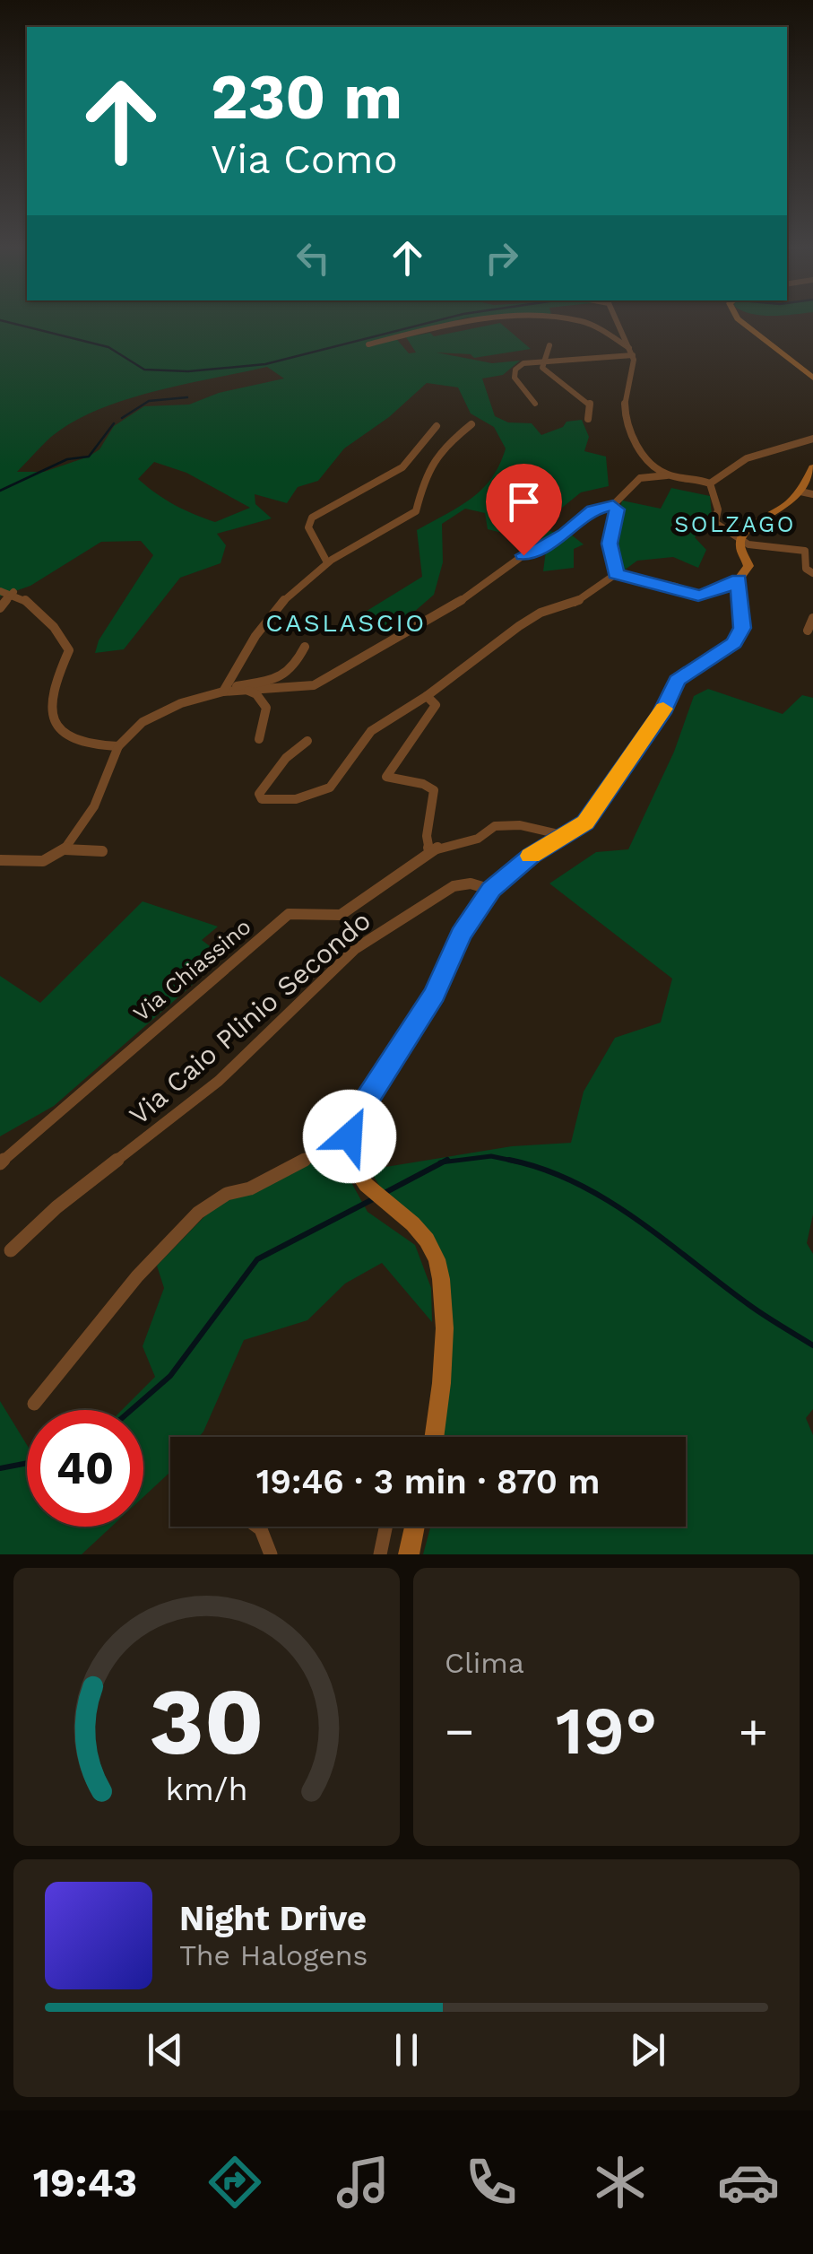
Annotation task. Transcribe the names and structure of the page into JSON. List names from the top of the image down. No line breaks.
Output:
{"streets":{"street":["Via Chiassino","Via Caio Plinio Secondo"]},"districts":["SOLZAGO","CASLASCIO"],"page":{"turn":["230 m","Via Como"],"limit":"40","trip":"19:46 · 3 min · 870 m","tile":"Clima","heat":["−","19°","+"],"song":["Night Drive","The Halogens"],"tabs":"19:43","gauge":["30","km/h"]}}
